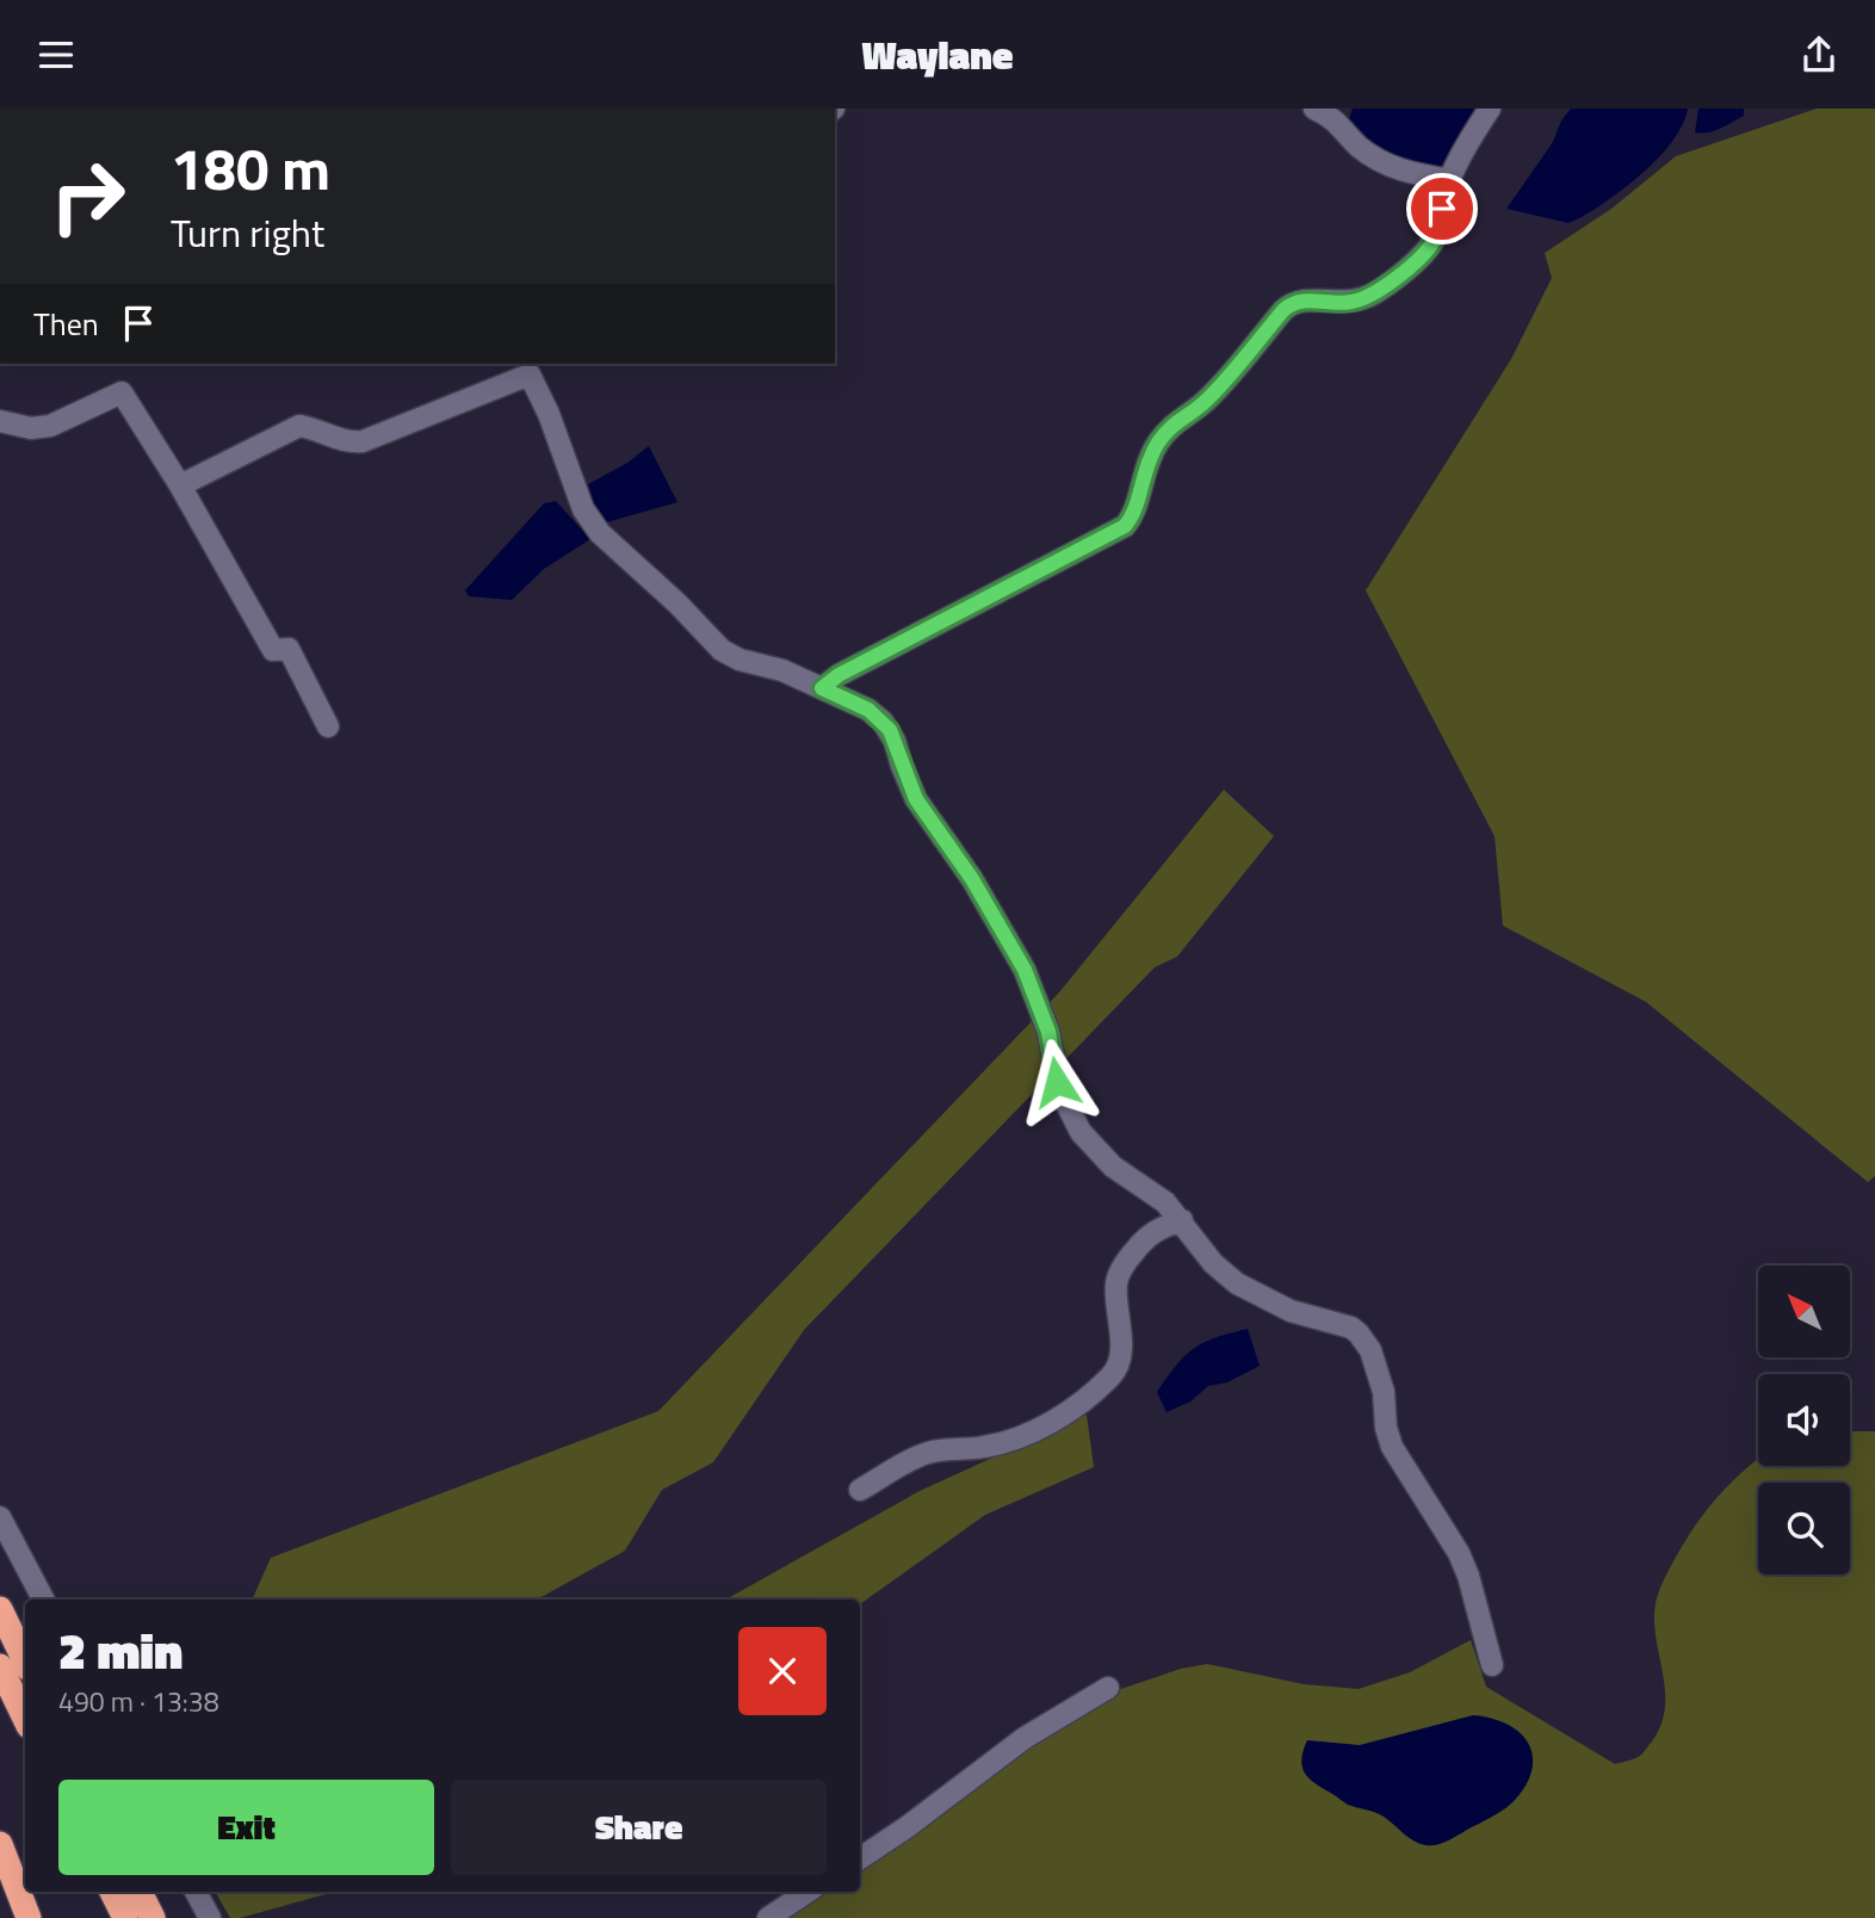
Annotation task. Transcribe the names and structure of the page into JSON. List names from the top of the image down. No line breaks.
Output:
{"north":"top left","page":{"header":"Waylane","turn":["180 m","Turn right"],"then":"Then","heading":["2 min","490 m · 13:38"],"buttons":["Exit","Share"]}}
